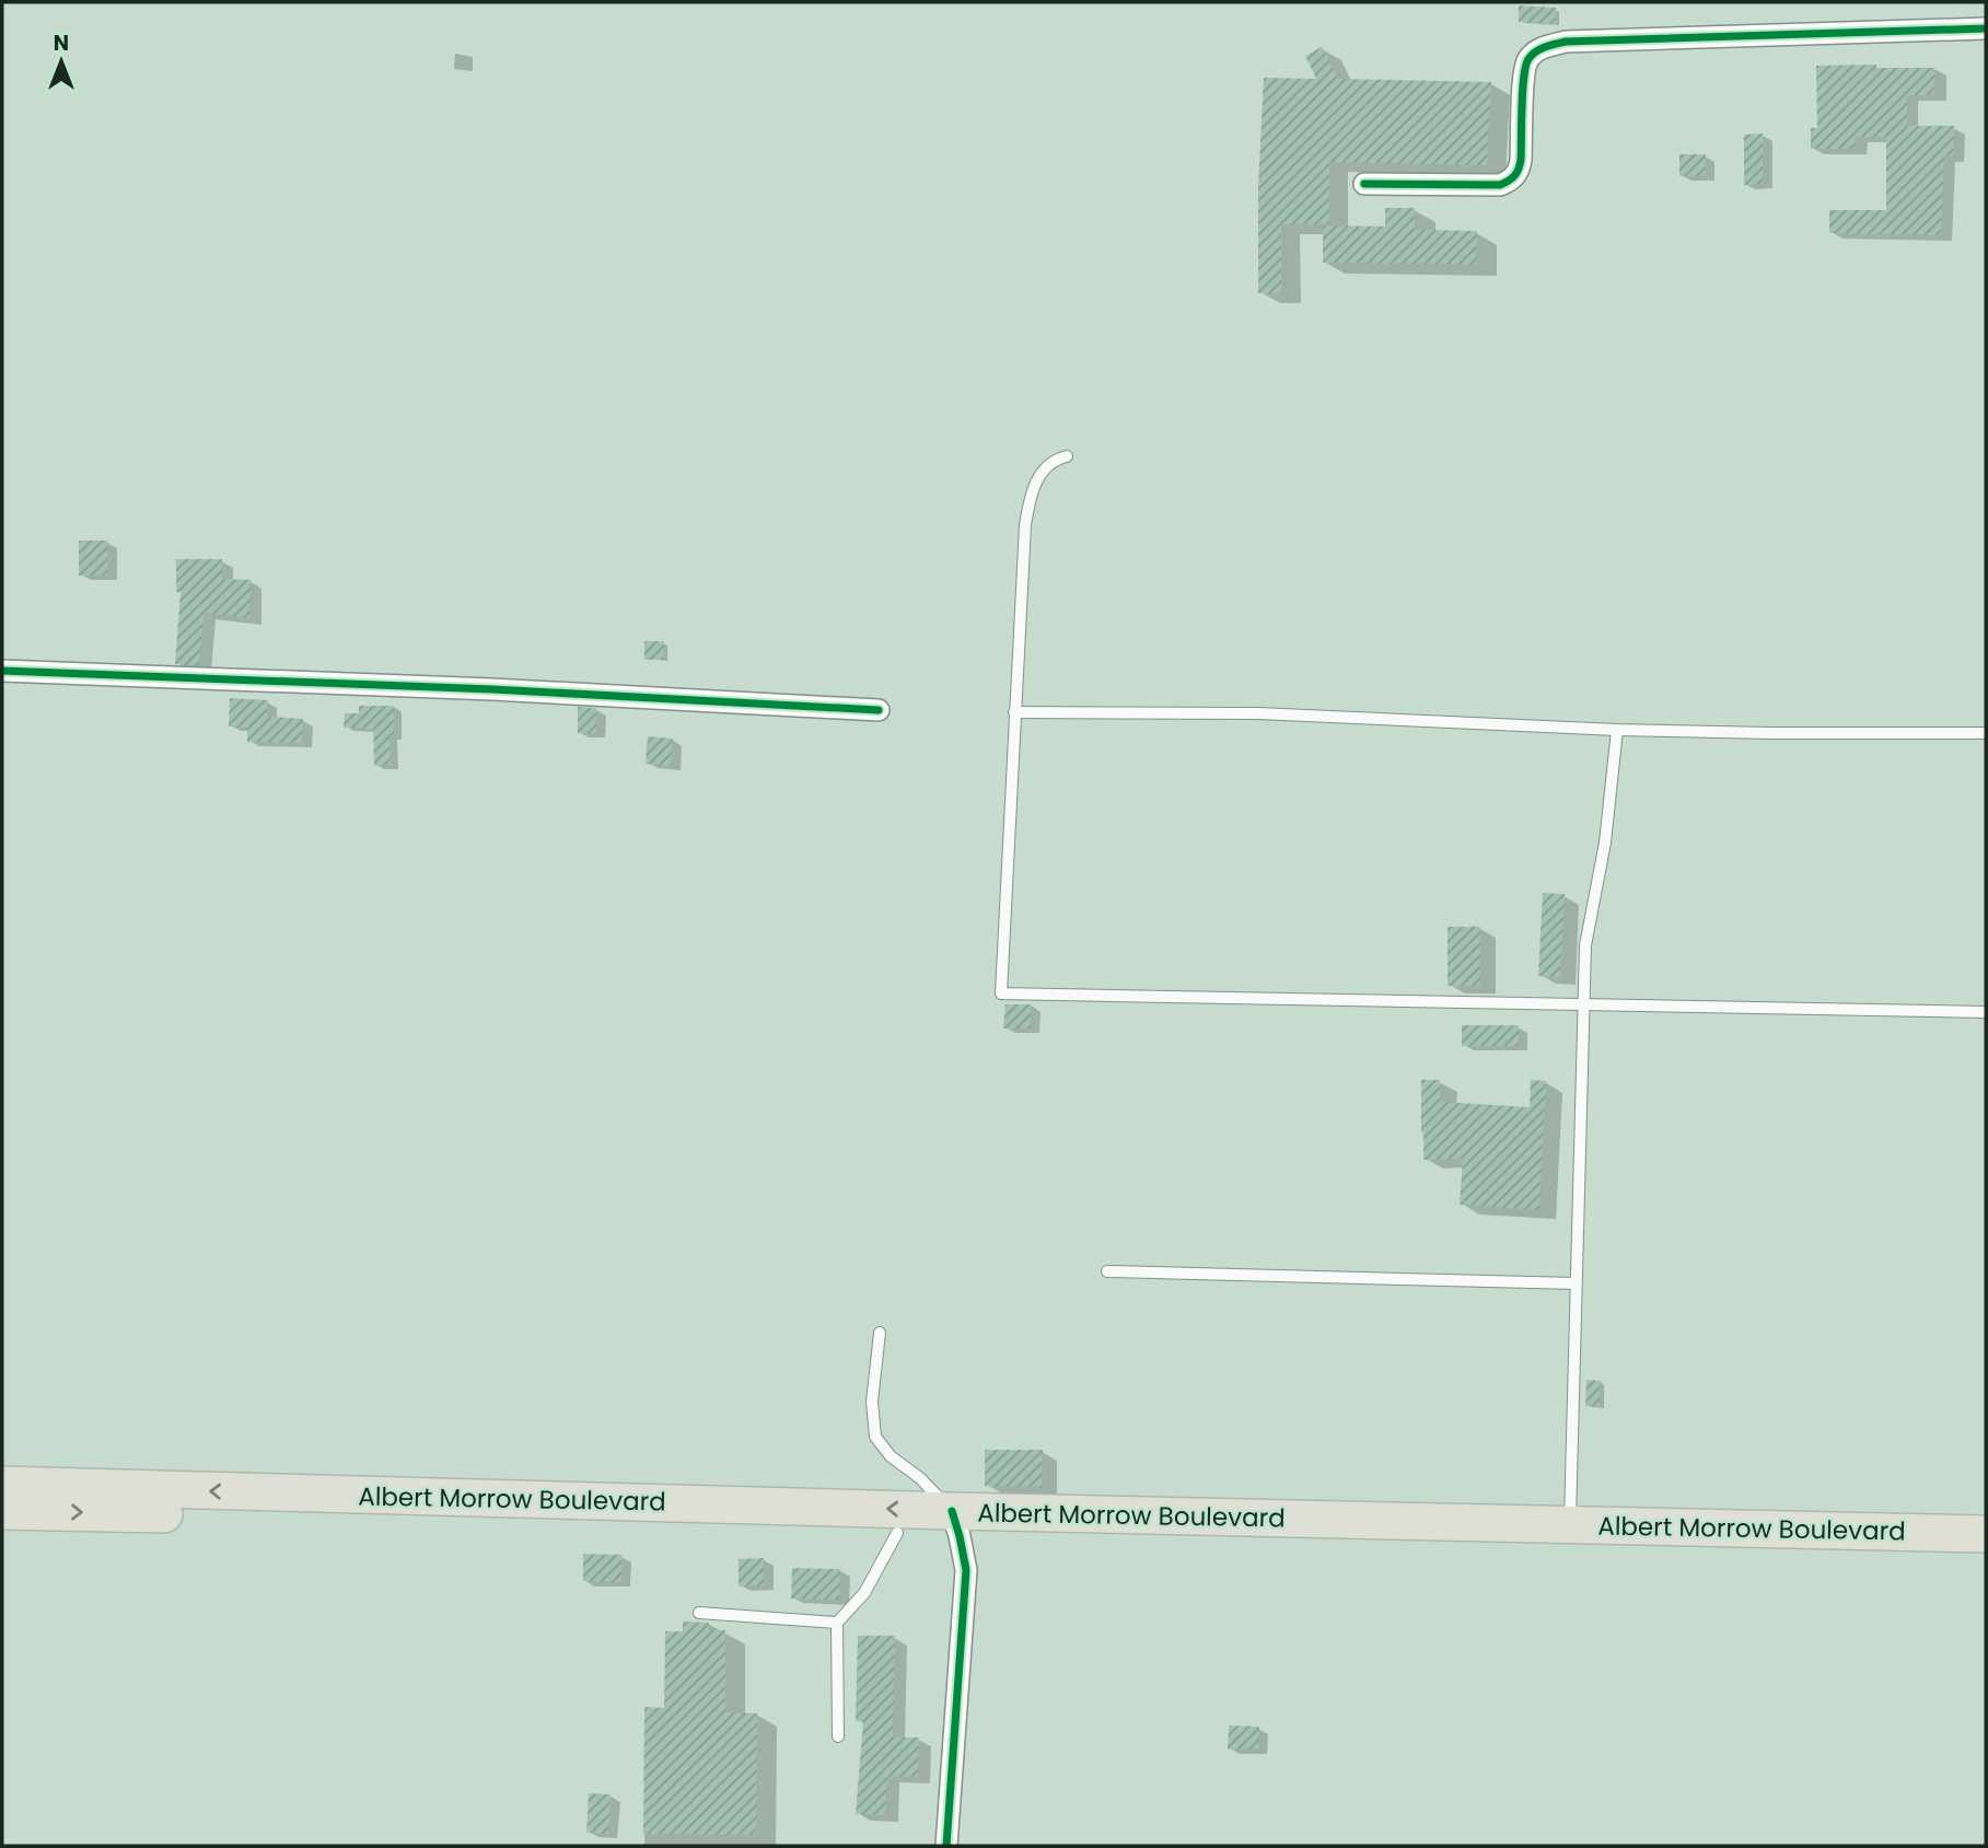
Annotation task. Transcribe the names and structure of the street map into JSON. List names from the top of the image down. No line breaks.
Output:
{"streets":{"highway":["Albert Morrow Boulevard"]},"north":"top"}
